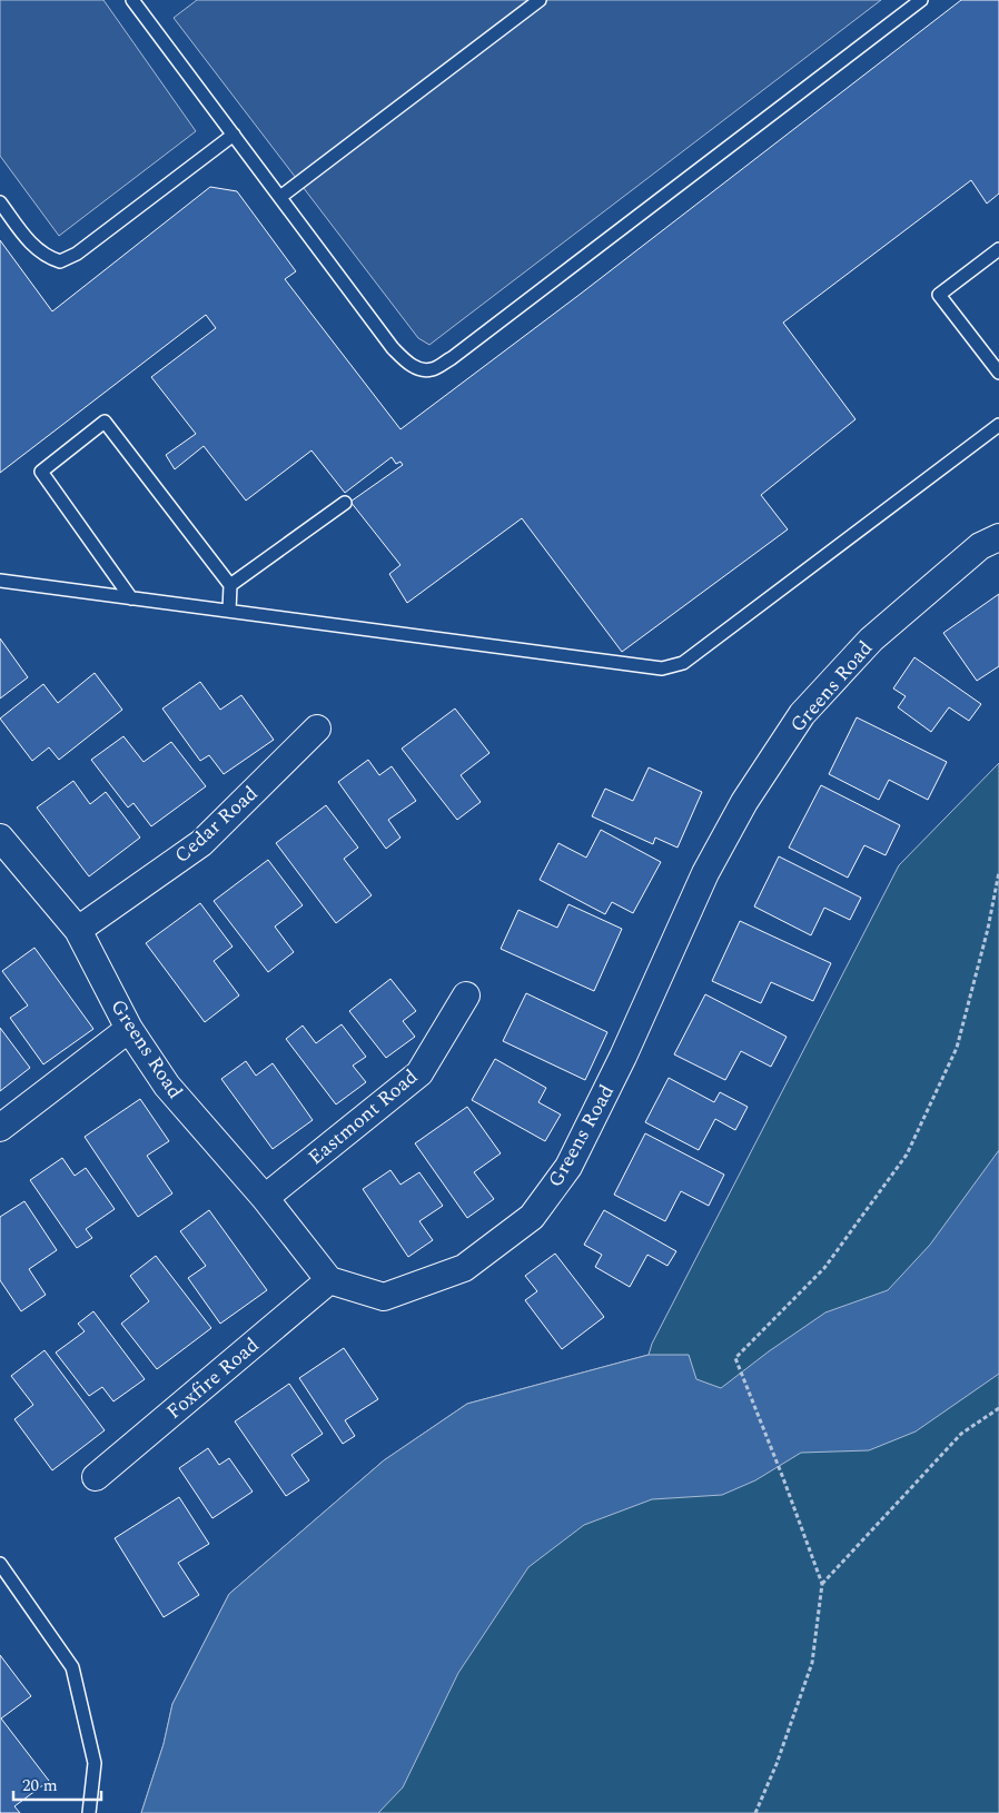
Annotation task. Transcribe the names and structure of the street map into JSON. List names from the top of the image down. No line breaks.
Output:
{"streets":{"street":["Greens Road","Cedar Road","Eastmont Road","Foxfire Road"]},"crossings":[["Greens Road","Cedar Road"],["Greens Road","Eastmont Road"],["Greens Road","Foxfire Road"]],"scale_bar":"20 m"}
